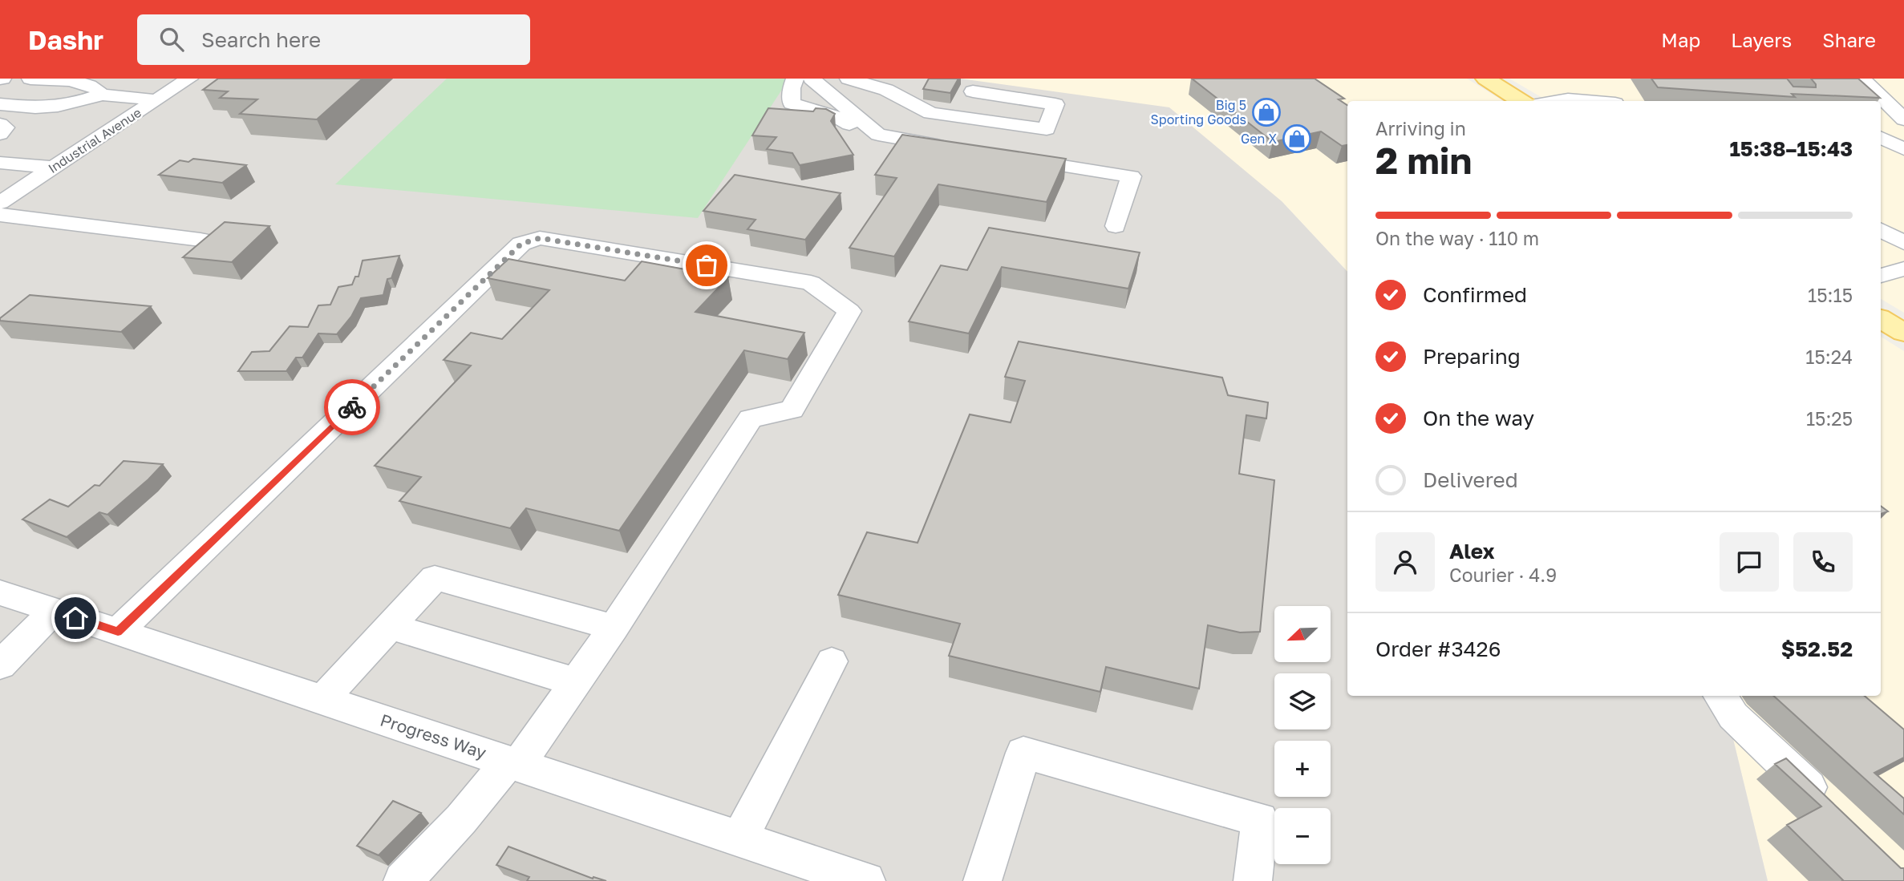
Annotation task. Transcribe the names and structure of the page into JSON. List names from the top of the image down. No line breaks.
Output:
{"streets":{"street":["Industrial Avenue","Progress Way"]},"places":{"shop":["Big 5 Sporting Goods","Gen X"]},"north":"bottom left","page":{"header":"Dashr","search":"Search here","nav":["Map","Layers","Share"],"heading":["2 min","Arriving in","15:38–15:43"],"panel":["Alex","Courier · 4.9","Order #3426","$52.52"],"bar":"On the way · 110 m","list":[["Confirmed","15:15"],["Preparing","15:24"],["On the way","15:25"],"Delivered"],"map_buttons":["+","−"]}}
